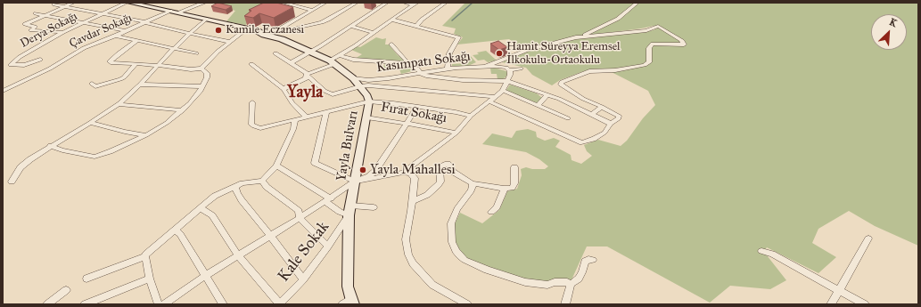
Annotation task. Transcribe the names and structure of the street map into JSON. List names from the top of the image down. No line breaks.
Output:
{"streets":{"main road":["Yayla Bulvarı"],"street":["Derya Sokağı","Çavdar Sokağı","Kasımpatı Sokağı","Fırat Sokağı","Kale Sokak"]},"crossings":[["Çavdar Sokağı","Yayla Bulvarı"],["Kasımpatı Sokağı","Yayla Bulvarı"],["Fırat Sokağı","Yayla Bulvarı"],["Yayla Bulvarı","Kale Sokak"]],"districts":["Yayla"],"places":["Kamile Eczanesi","Hamit Süreyya Eremsel İlkokulu-Ortaokulu","Yayla Mahallesi"],"north":"top right"}
